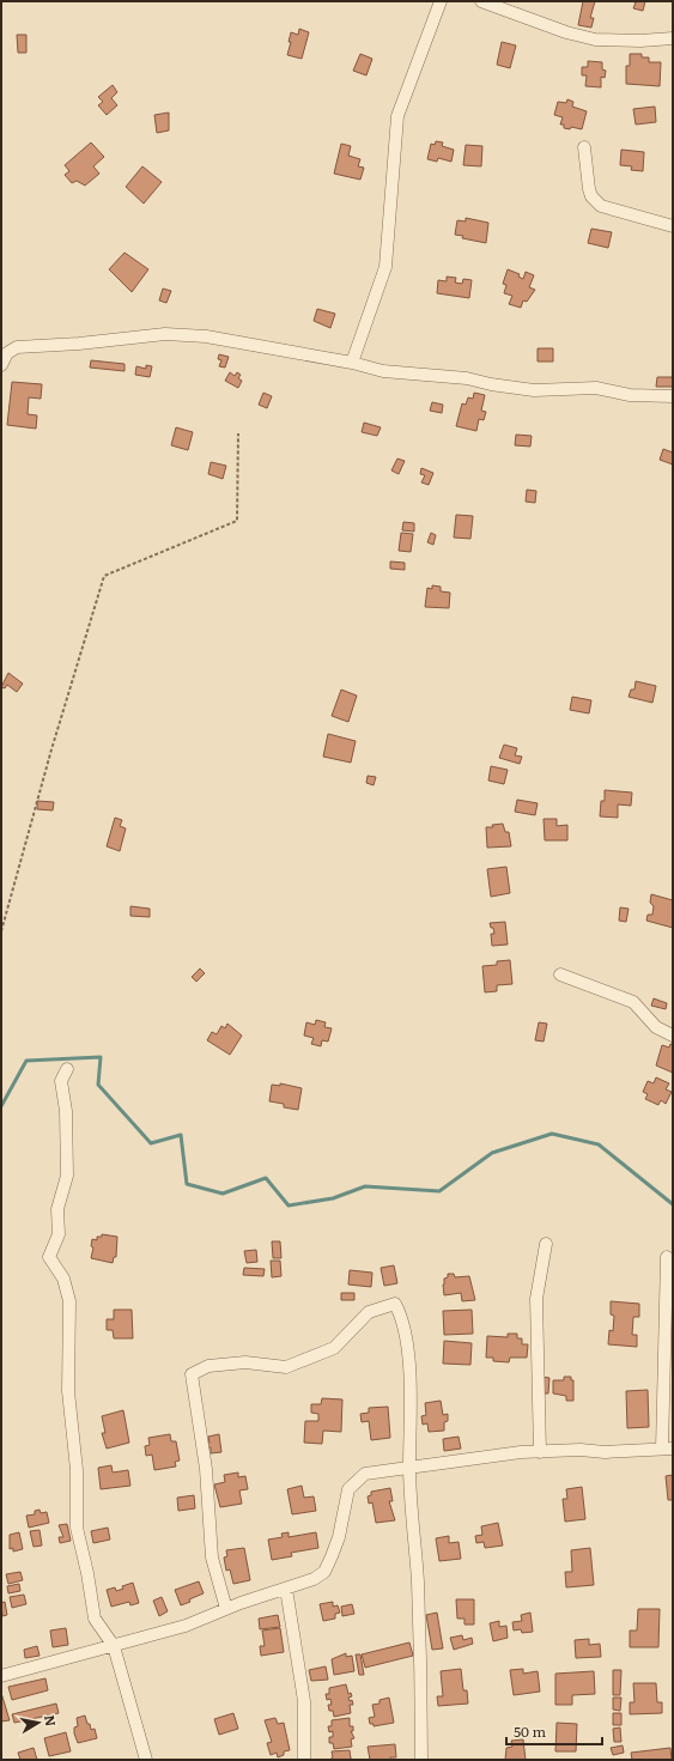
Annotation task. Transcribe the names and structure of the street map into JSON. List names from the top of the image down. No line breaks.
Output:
{"scale_bar":"50 m","north":"right"}
